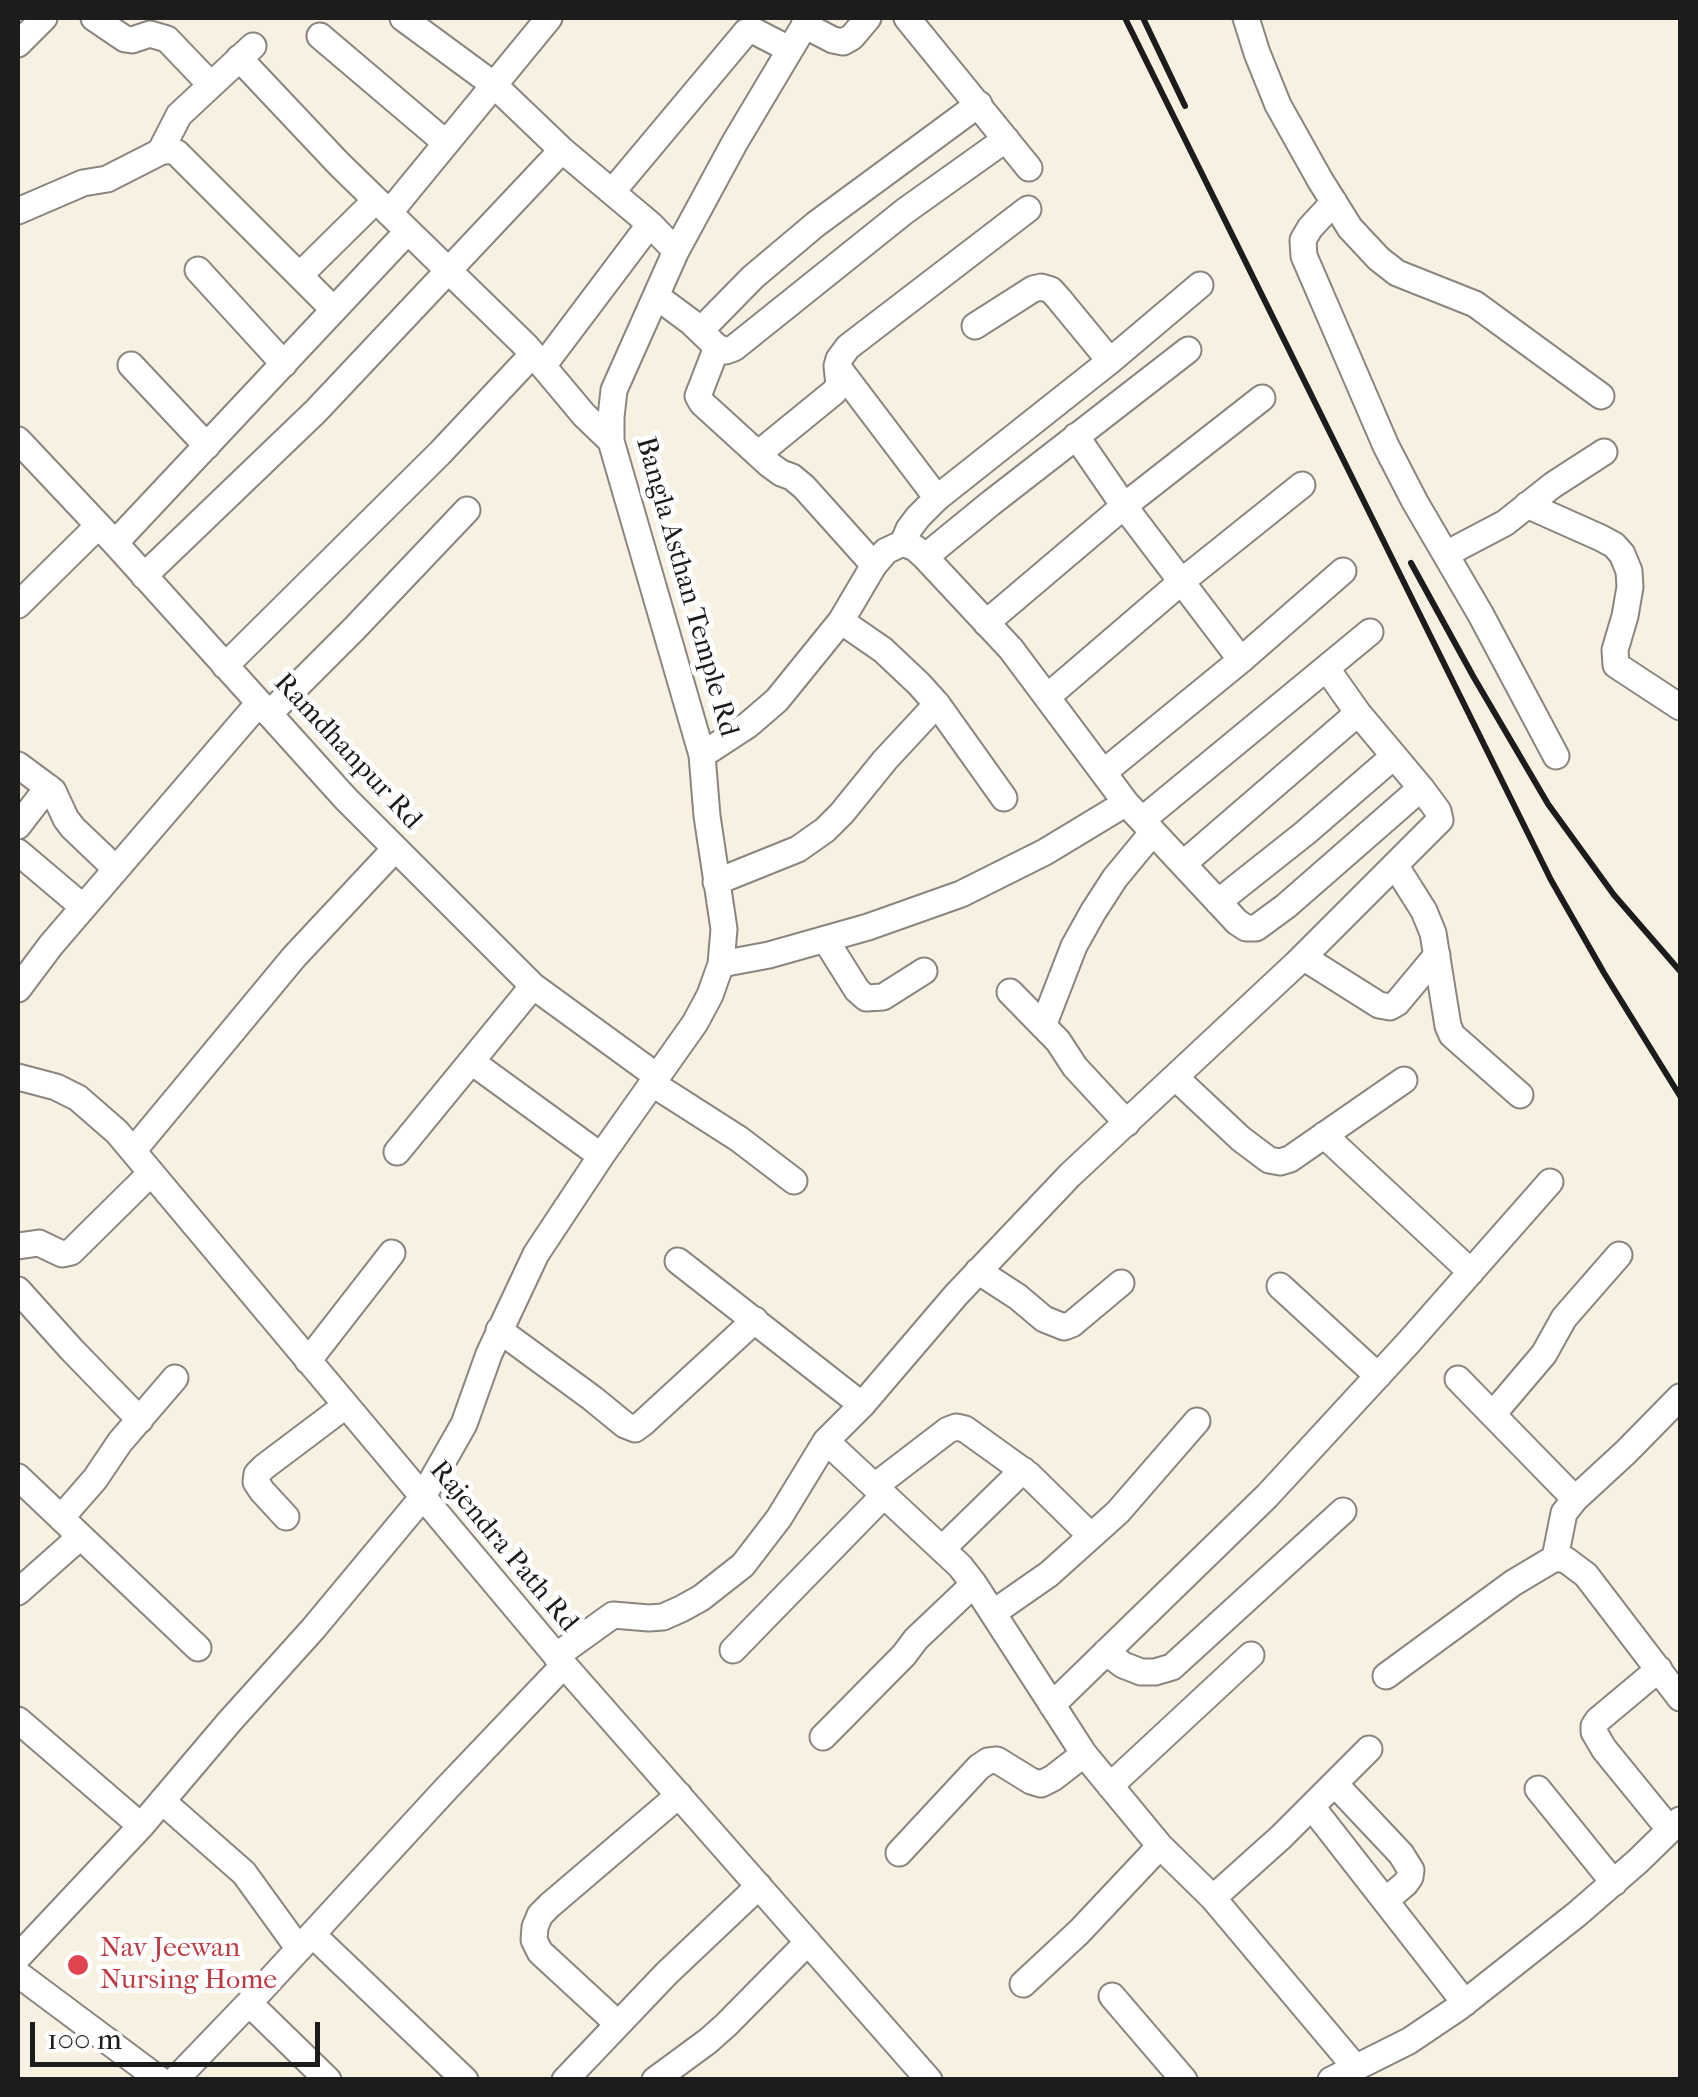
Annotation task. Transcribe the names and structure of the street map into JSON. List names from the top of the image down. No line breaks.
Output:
{"streets":{"street":["Bangla Asthan Temple Rd","Ramdhanpur Rd","Rajendra Path Rd"]},"crossings":[["Bangla Asthan Temple Rd","Ramdhanpur Rd"],["Bangla Asthan Temple Rd","Rajendra Path Rd"]],"places":["Nav Jeewan Nursing Home"],"scale_bar":"100 m"}
